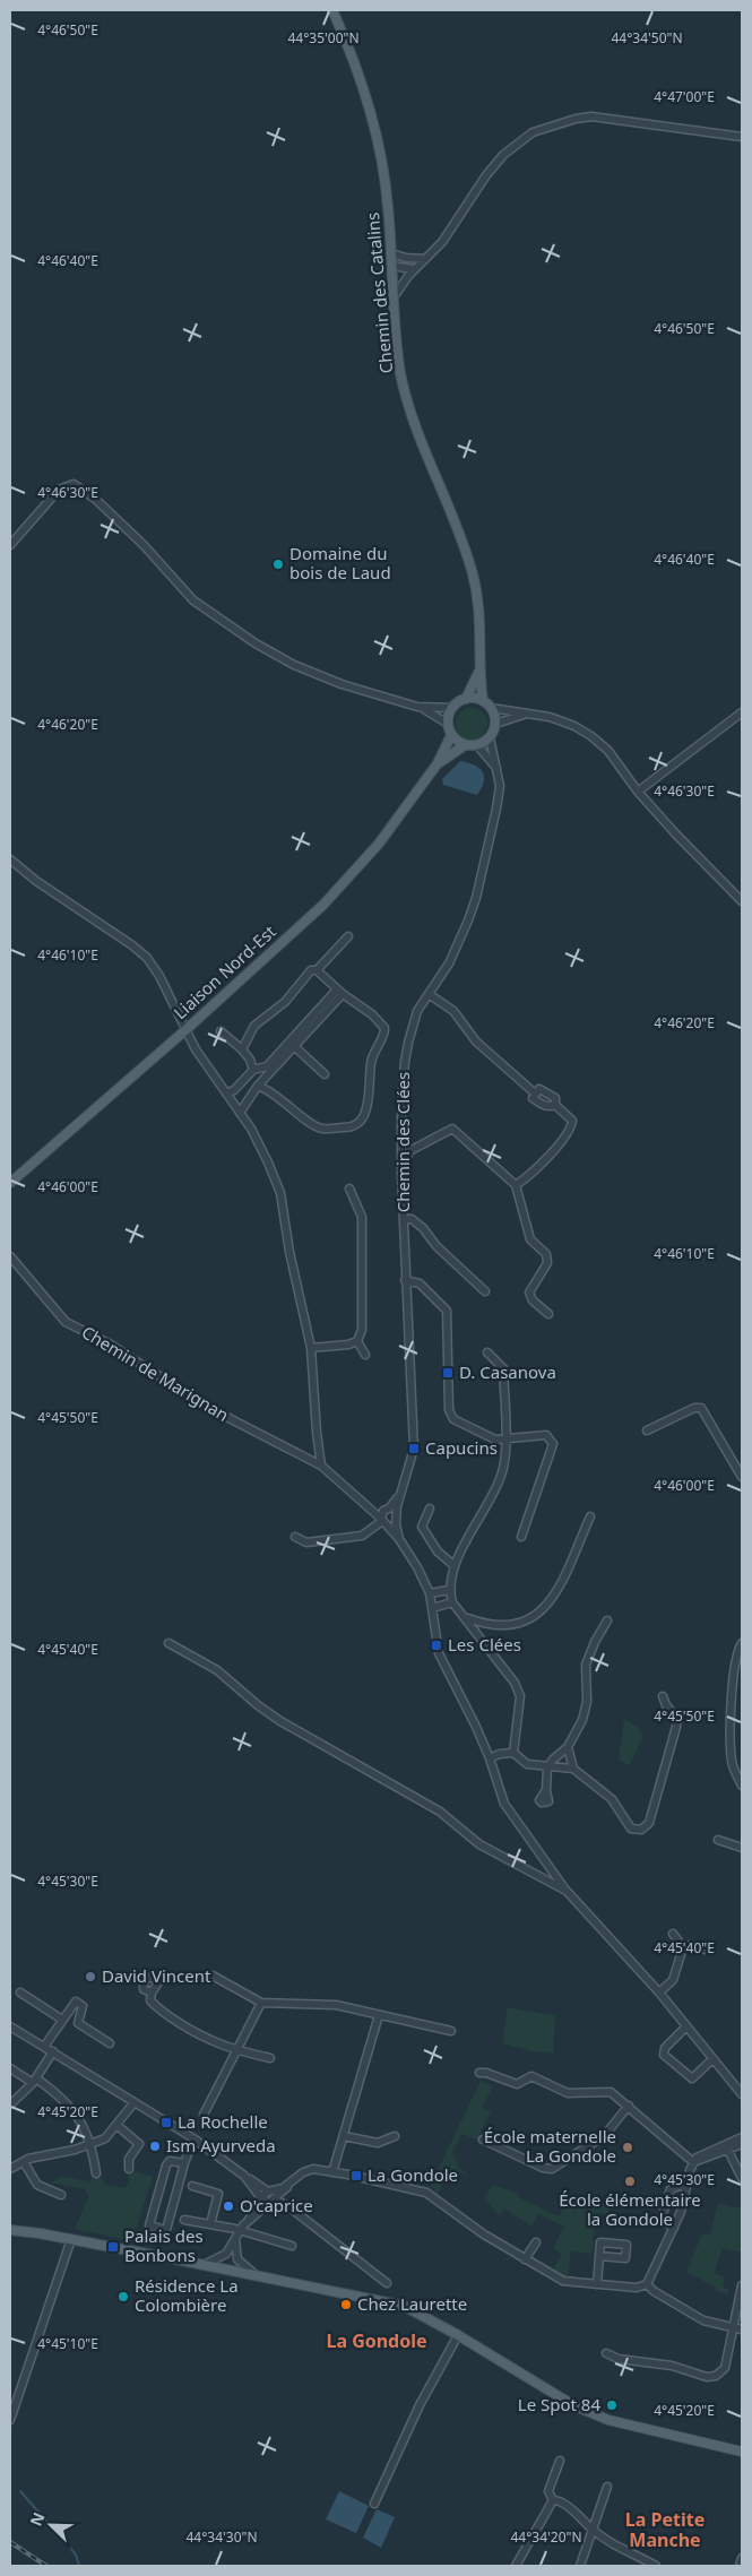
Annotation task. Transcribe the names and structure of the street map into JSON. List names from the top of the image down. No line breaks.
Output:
{"streets":{"main road":["Chemin des Catalins","Liaison Nord-Est"],"street":["Chemin des Clées","Chemin de Marignan"]},"crossings":[["Chemin des Catalins","Liaison Nord-Est"],["Chemin des Catalins","Chemin des Clées"],["Liaison Nord-Est","Chemin des Clées"],["Chemin des Clées","Chemin de Marignan"]],"districts":["La Gondole","La Petite Manche"],"places":{"other":["Domaine du bois de Laud","David Vincent","Ism Ayurveda","École maternelle La Gondole","École élémentaire la Gondole","O'caprice","Résidence La Colombière","Chez Laurette","Le Spot 84"],"transit":["D. Casanova","Capucins","Les Clées","La Rochelle","La Gondole","Palais des Bonbons"]},"north":"top left","coordinates":["4°46'50\"E","44°35'00\"N","44°34'50\"N","4°47'00\"E","4°46'40\"E","4°46'30\"E","4°46'20\"E","4°46'10\"E","4°46'00\"E","4°45'50\"E","4°45'40\"E","4°45'30\"E","4°45'20\"E","4°45'10\"E","44°34'30\"N","44°34'20\"N"]}
